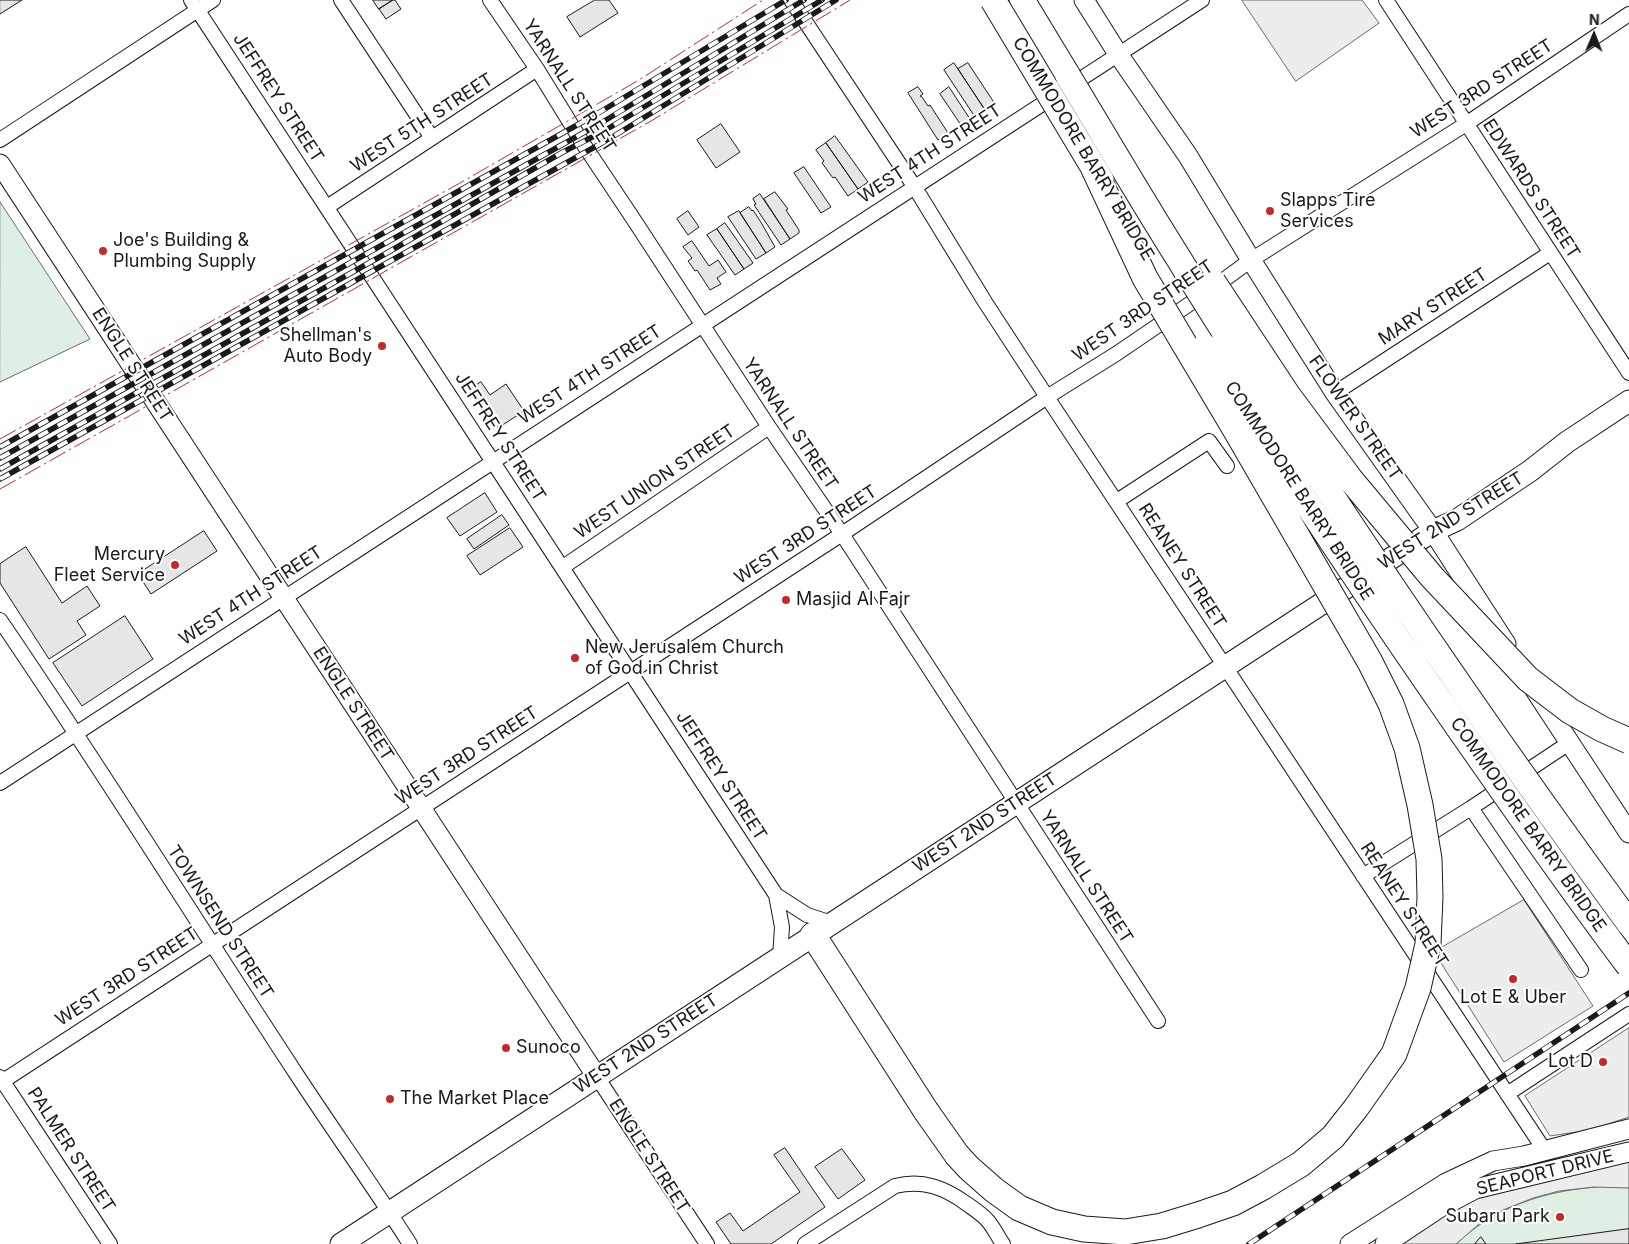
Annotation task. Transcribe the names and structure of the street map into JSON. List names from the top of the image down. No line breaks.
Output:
{"streets":{"highway":["COMMODORE BARRY BRIDGE"],"main road":["WEST 2ND STREET"],"street":["YARNALL STREET","WEST 3RD STREET","JEFFREY STREET","WEST 5TH STREET","WEST 4TH STREET","EDWARDS STREET","MARY STREET","ENGLE STREET","FLOWER STREET","WEST UNION STREET","REANEY STREET","TOWNSEND STREET","PALMER STREET","SEAPORT DRIVE"]},"crossings":[["YARNALL STREET","WEST 3RD STREET"],["YARNALL STREET","WEST 5TH STREET"],["YARNALL STREET","WEST 4TH STREET"],["YARNALL STREET","WEST UNION STREET"],["YARNALL STREET","WEST 2ND STREET"],["WEST 3RD STREET","JEFFREY STREET"],["WEST 3RD STREET","EDWARDS STREET"],["WEST 3RD STREET","ENGLE STREET"],["WEST 3RD STREET","FLOWER STREET"],["WEST 3RD STREET","REANEY STREET"],["WEST 3RD STREET","TOWNSEND STREET"],["WEST 3RD STREET","PALMER STREET"],["JEFFREY STREET","WEST 5TH STREET"],["JEFFREY STREET","WEST 4TH STREET"],["JEFFREY STREET","WEST UNION STREET"],["WEST 4TH STREET","ENGLE STREET"],["WEST 4TH STREET","FLOWER STREET"],["WEST 4TH STREET","REANEY STREET"],["WEST 4TH STREET","TOWNSEND STREET"],["EDWARDS STREET","MARY STREET"],["MARY STREET","FLOWER STREET"],["ENGLE STREET","WEST 2ND STREET"],["FLOWER STREET","WEST 2ND STREET"],["WEST 2ND STREET","REANEY STREET"],["WEST 2ND STREET","TOWNSEND STREET"],["REANEY STREET","SEAPORT DRIVE"]],"places":["Slapps Tire Services","Joe's Building & Plumbing Supply","Shellman's Auto Body","Mercury Fleet Service","Masjid Al Fajr","New Jerusalem Church of God in Christ","Lot E & Uber","Sunoco","Lot D","The Market Place","Subaru Park"],"north":"top"}
